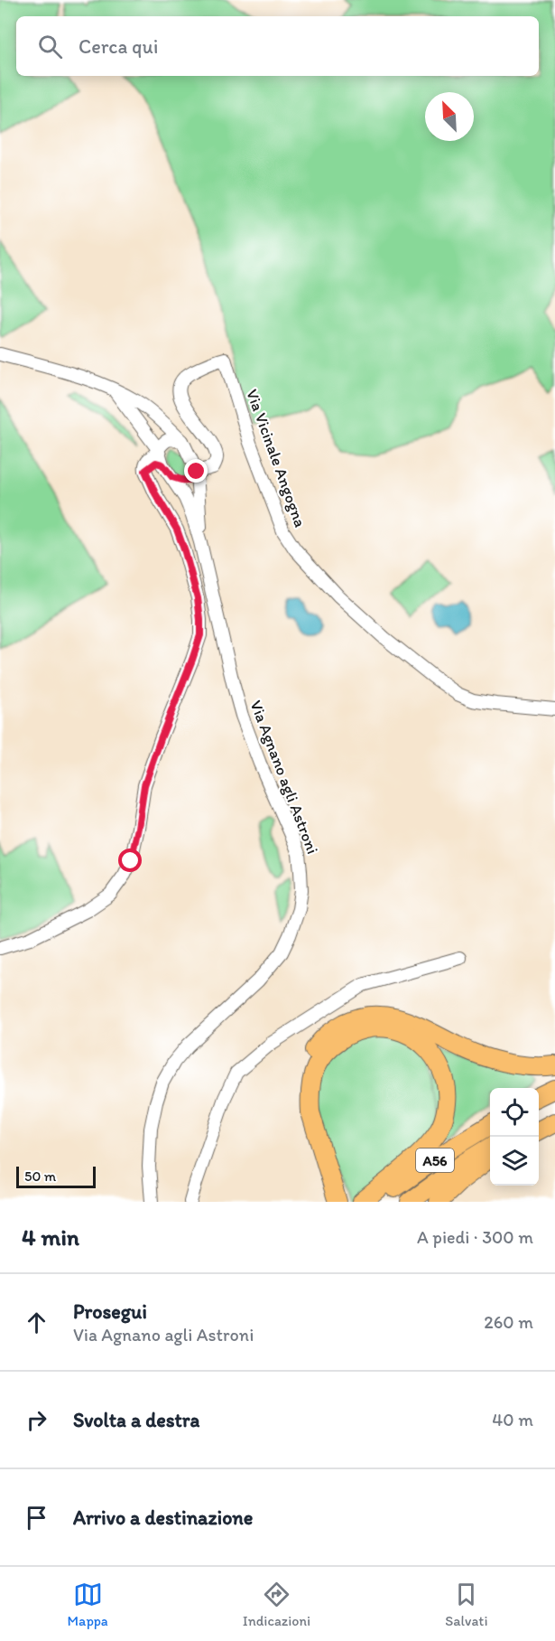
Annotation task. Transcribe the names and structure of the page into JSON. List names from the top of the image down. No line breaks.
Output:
{"streets":{"highway":["A56"],"street":["Via Vicinale Angogna","Via Agnano agli Astroni"]},"scale_bar":"50 m","north":"top left","page":{"search":"Cerca qui","scale":"50 m","heading":["4 min","A piedi · 300 m"],"list":[["Prosegui","Via Agnano agli Astroni","260 m"],["Svolta a destra","40 m"],"Arrivo a destinazione"],"nav":["Mappa","Indicazioni","Salvati"]}}
